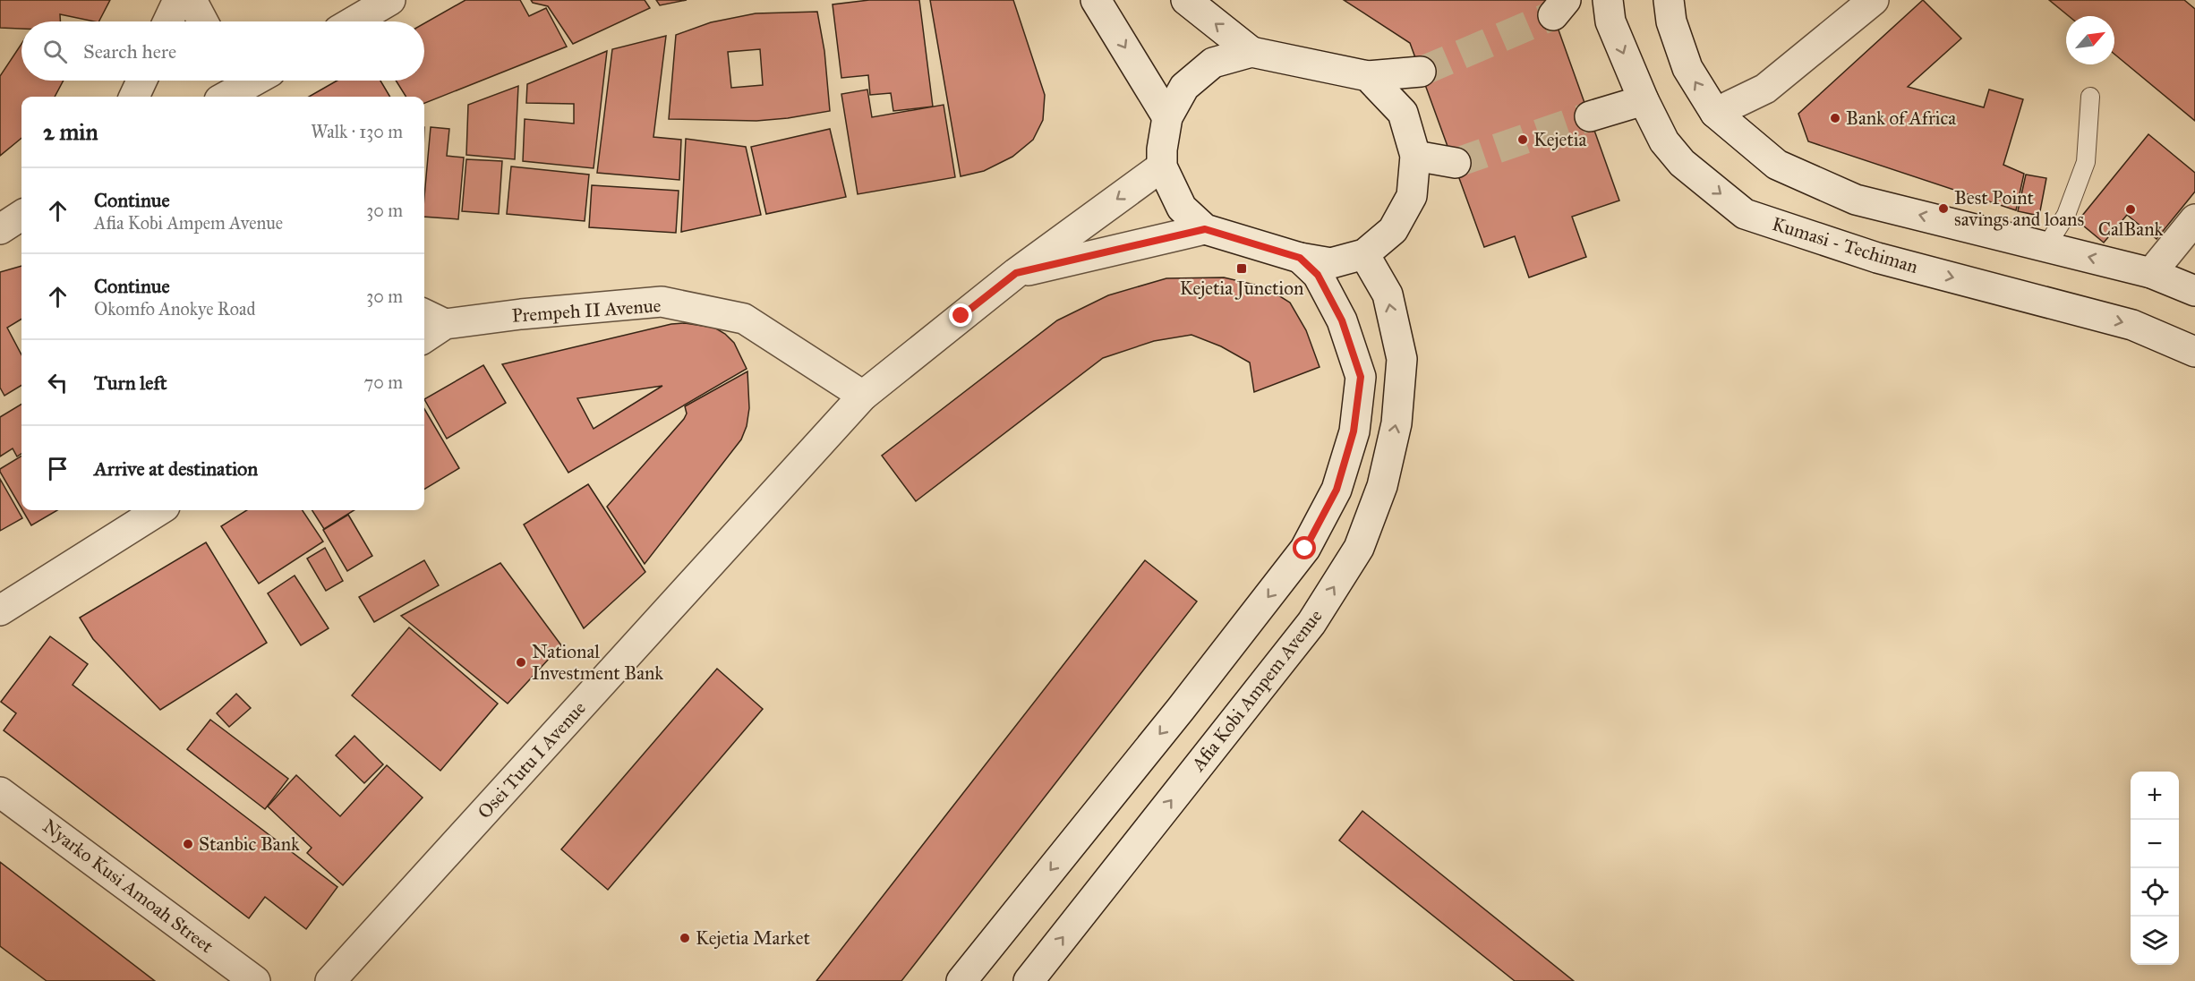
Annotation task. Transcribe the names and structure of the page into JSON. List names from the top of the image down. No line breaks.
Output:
{"streets":{"main road":["Kumasi - Techiman","Prempeh II Avenue","Afia Kobi Ampem Avenue","Osei Tutu I Avenue","Nyarko Kusi Amoah Street"]},"crossings":[["Prempeh II Avenue","Osei Tutu I Avenue"]],"places":{"other":["Bank of Africa","Kejetia","Best Point savings and loans","CalBank","National Investment Bank","Stanbic Bank","Kejetia Market"],"transit":["Kejetia Junction"]},"north":"top right","page":{"search":"Search here","heading":["2 min","Walk · 130 m"],"list":[["Continue","Afia Kobi Ampem Avenue","30 m"],["Continue","Okomfo Anokye Road","30 m"],["Turn left","70 m"],"Arrive at destination"],"map_buttons":["+","−"]}}
